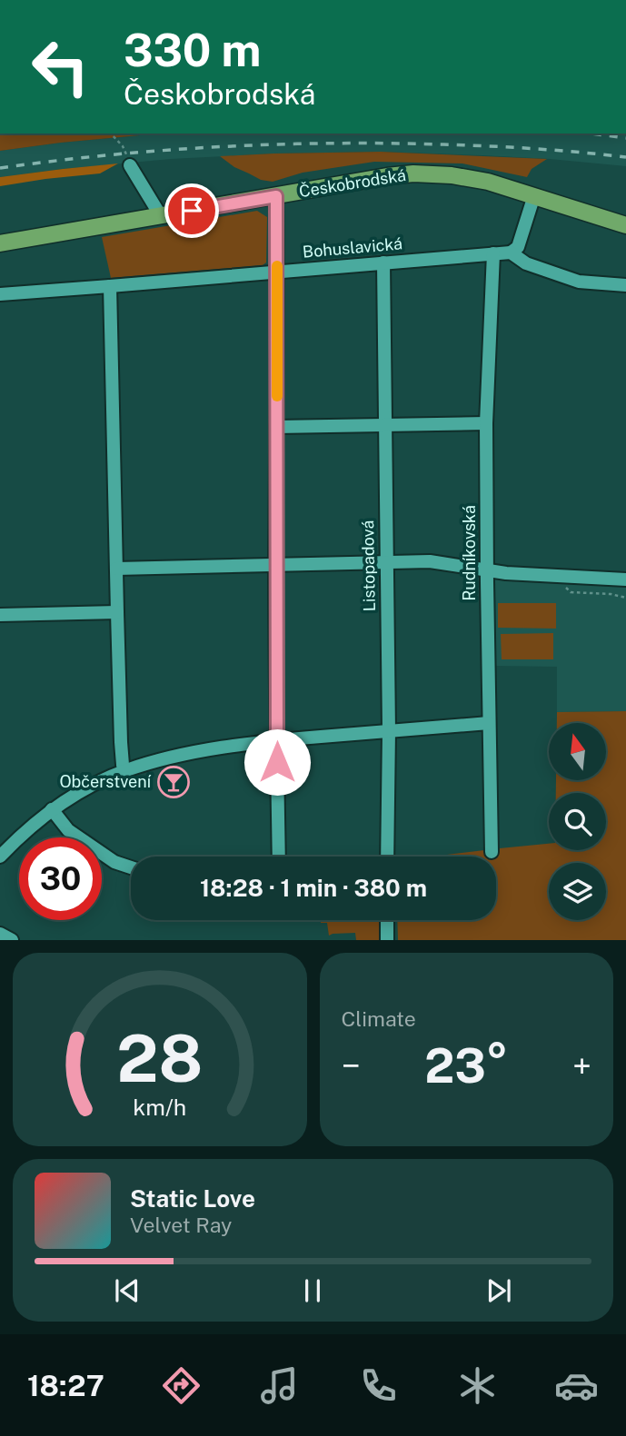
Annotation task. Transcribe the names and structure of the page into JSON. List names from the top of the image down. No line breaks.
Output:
{"streets":{"main road":["Českobrodská"],"street":["Bohuslavická","Rudníkovská","Listopadová"]},"crossings":[["Bohuslavická","Rudníkovská"],["Bohuslavická","Listopadová"]],"places":{"bar":["Občerstvení"]},"north":"top","page":{"turn":["330 m","Českobrodská"],"limit":"30","trip":"18:28 · 1 min · 380 m","tile":"Climate","heat":["−","23°","+"],"song":["Static Love","Velvet Ray"],"tabs":"18:27","gauge":["28","km/h"]}}
